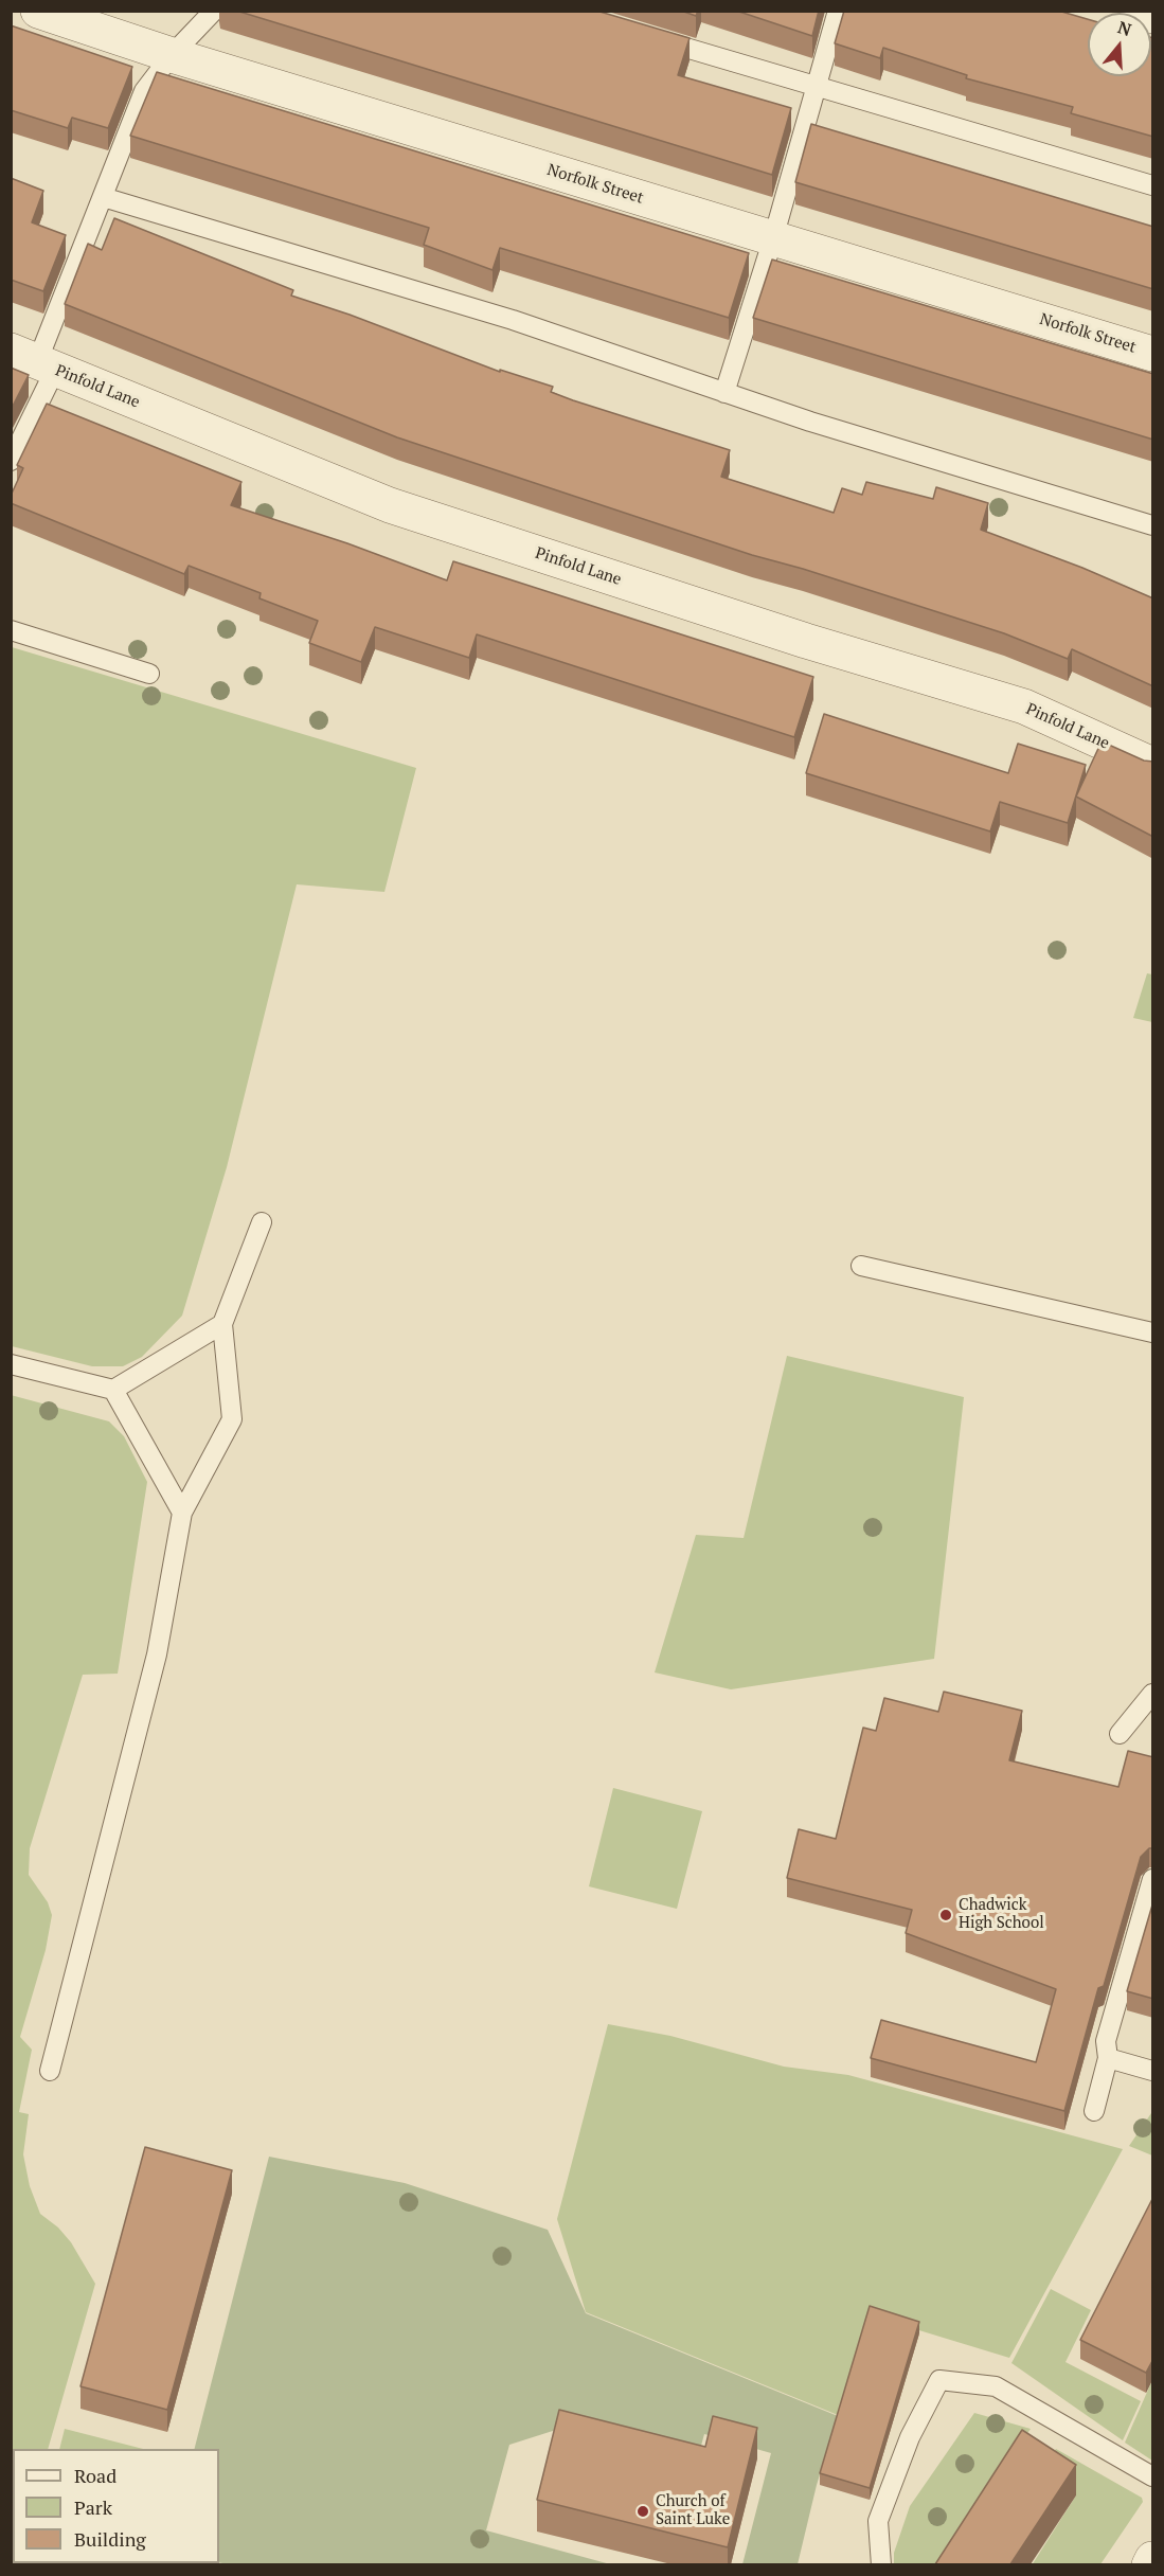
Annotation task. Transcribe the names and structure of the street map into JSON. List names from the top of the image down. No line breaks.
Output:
{"streets":{"street":["Norfolk Street","Pinfold Lane"]},"places":["Chadwick High School","Church of Saint Luke"],"legend":["Road","Park","Building"],"north":"top"}
